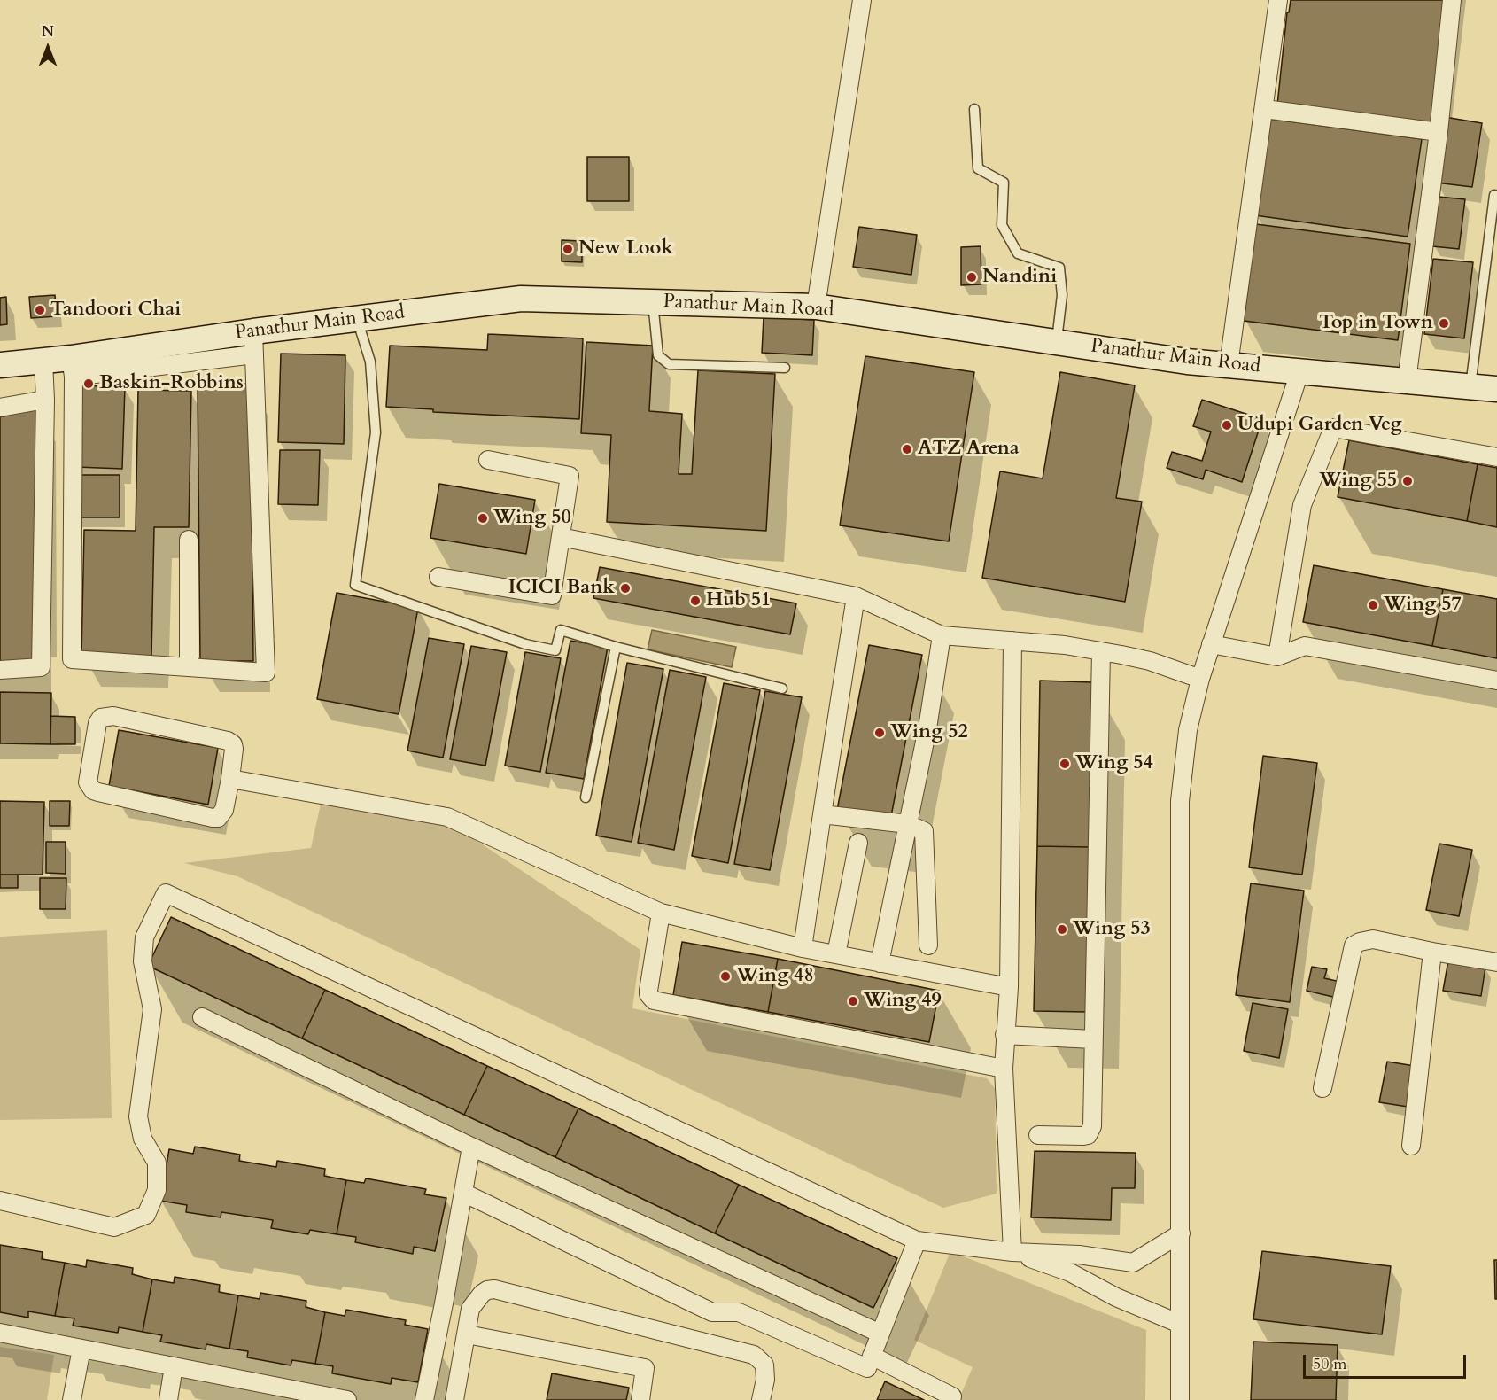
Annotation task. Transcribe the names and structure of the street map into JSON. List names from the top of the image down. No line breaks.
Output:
{"streets":{"street":["Panathur Main Road"]},"places":["New Look","Nandini","Tandoori Chai","Top in Town","Baskin-Robbins","Udupi Garden Veg","ATZ Arena","Wing 55","Wing 50","ICICI Bank","Hub 51","Wing 57","Wing 52","Wing 54","Wing 53","Wing 48","Wing 49"],"scale_bar":"50 m","north":"top"}
